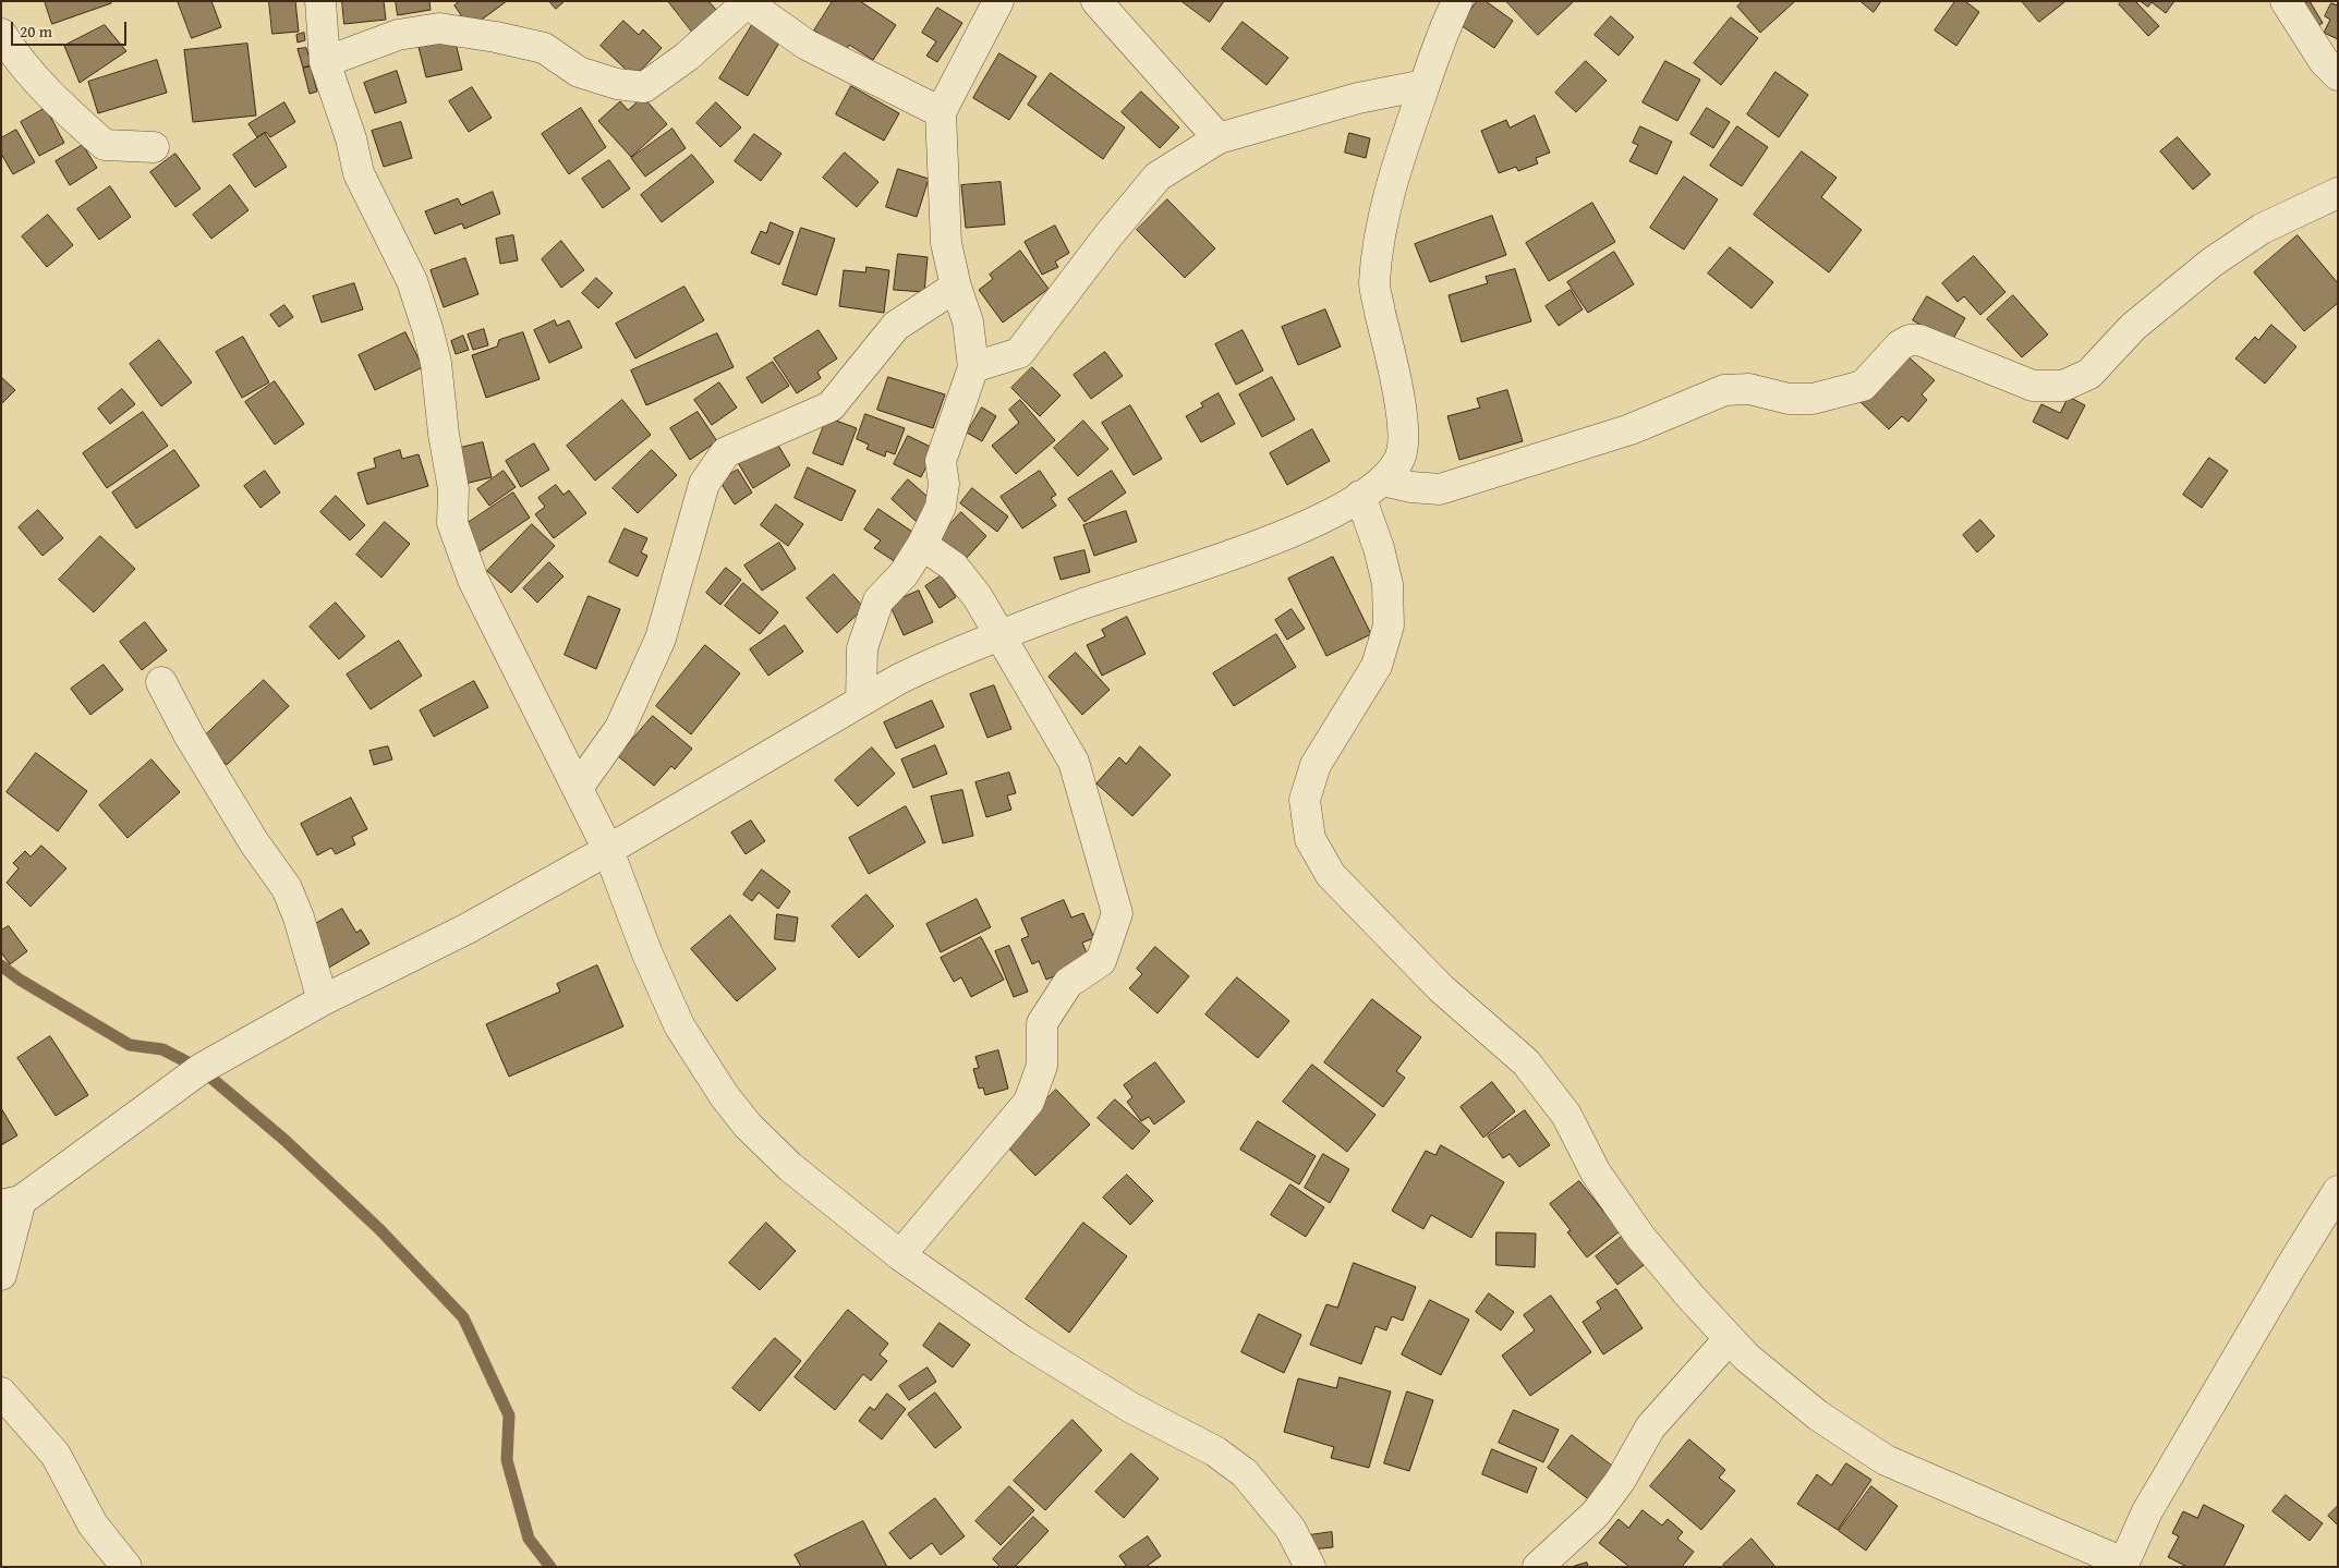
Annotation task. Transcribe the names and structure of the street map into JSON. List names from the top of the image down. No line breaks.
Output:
{"scale_bar":"20 m"}
